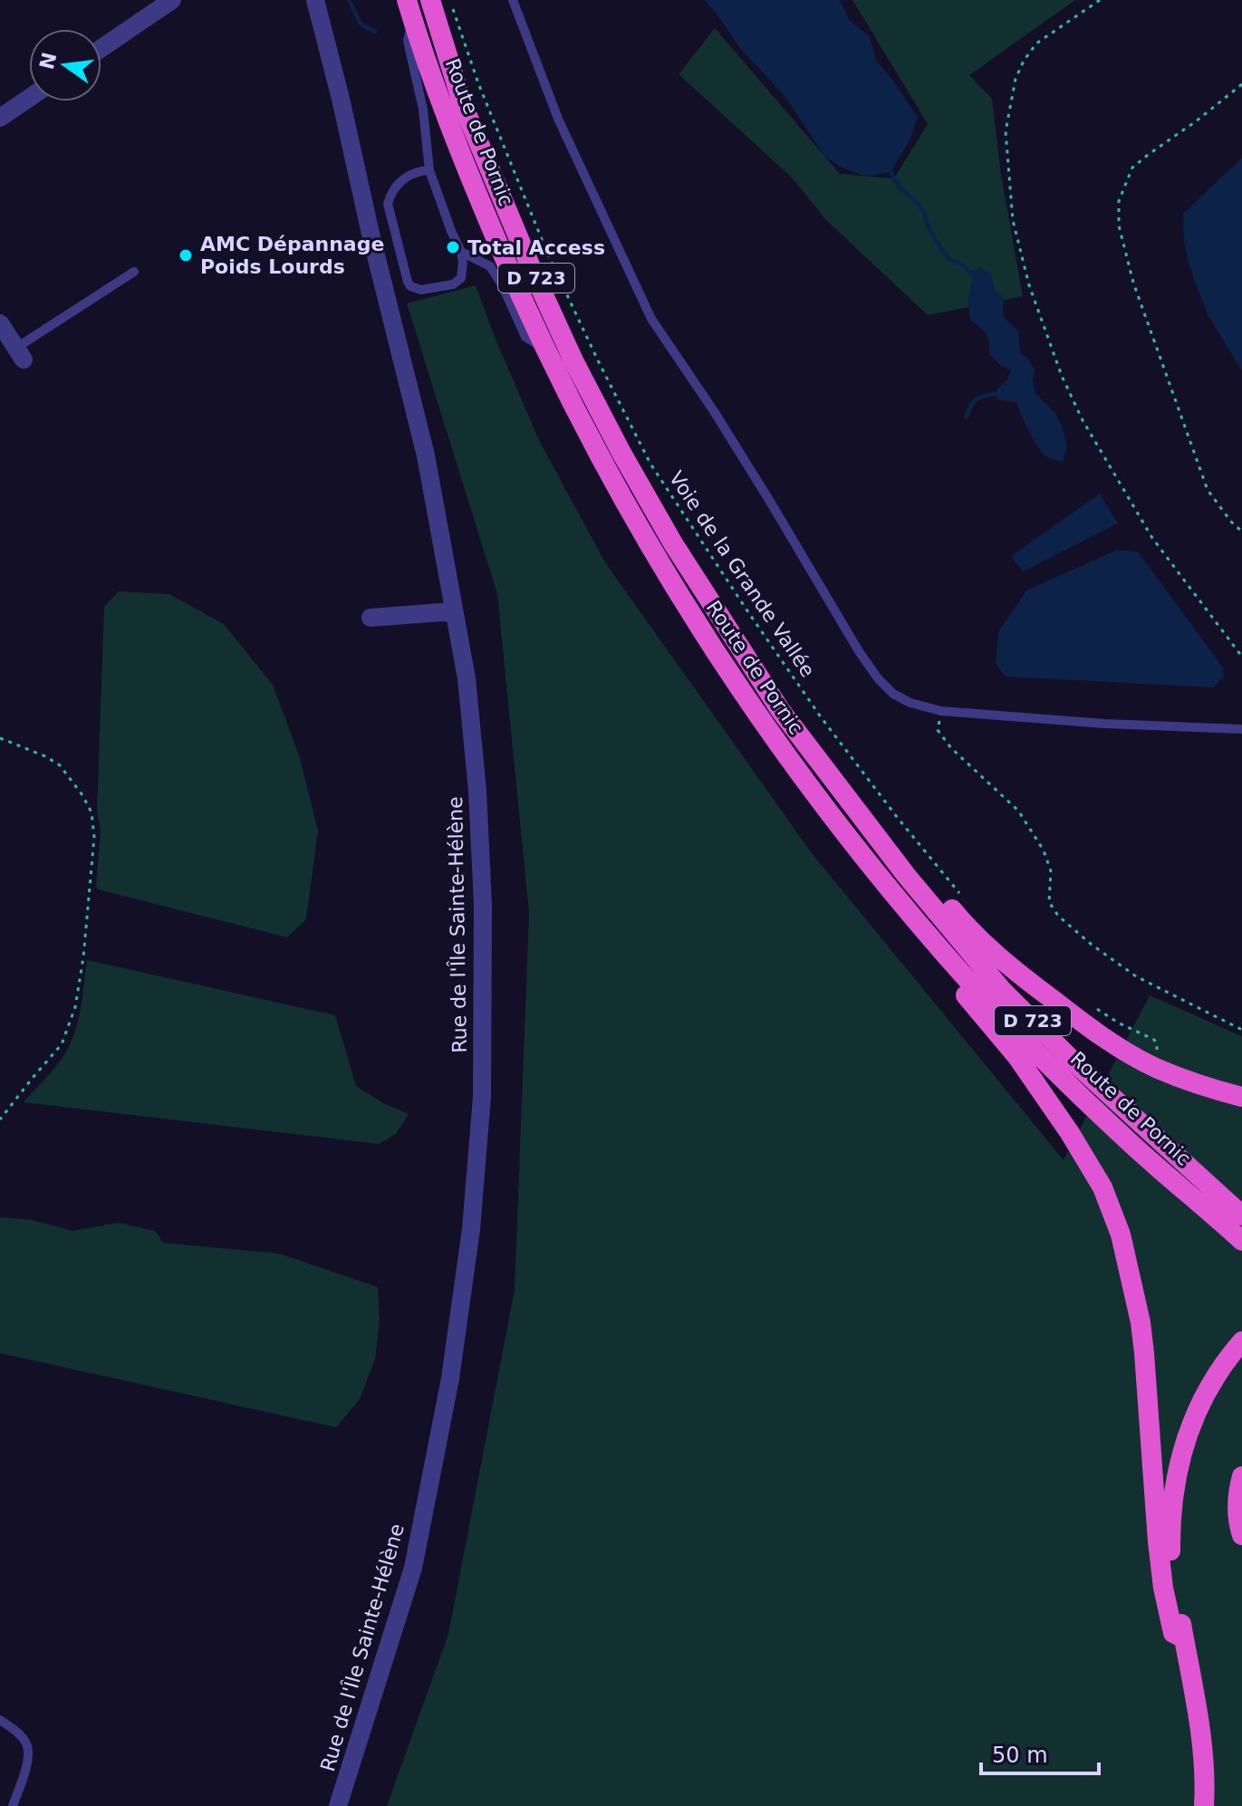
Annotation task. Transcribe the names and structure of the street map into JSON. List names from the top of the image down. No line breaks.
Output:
{"streets":{"highway":["Route de Pornic","D 723"],"street":["Rue de l'Île Sainte-Hélène"],"path":["Voie de la Grande Vallée"]},"crossings":[["Route de Pornic","D 723"]],"places":["Total Access","AMC Dépannage Poids Lourds"],"scale_bar":"50 m","north":"left"}
